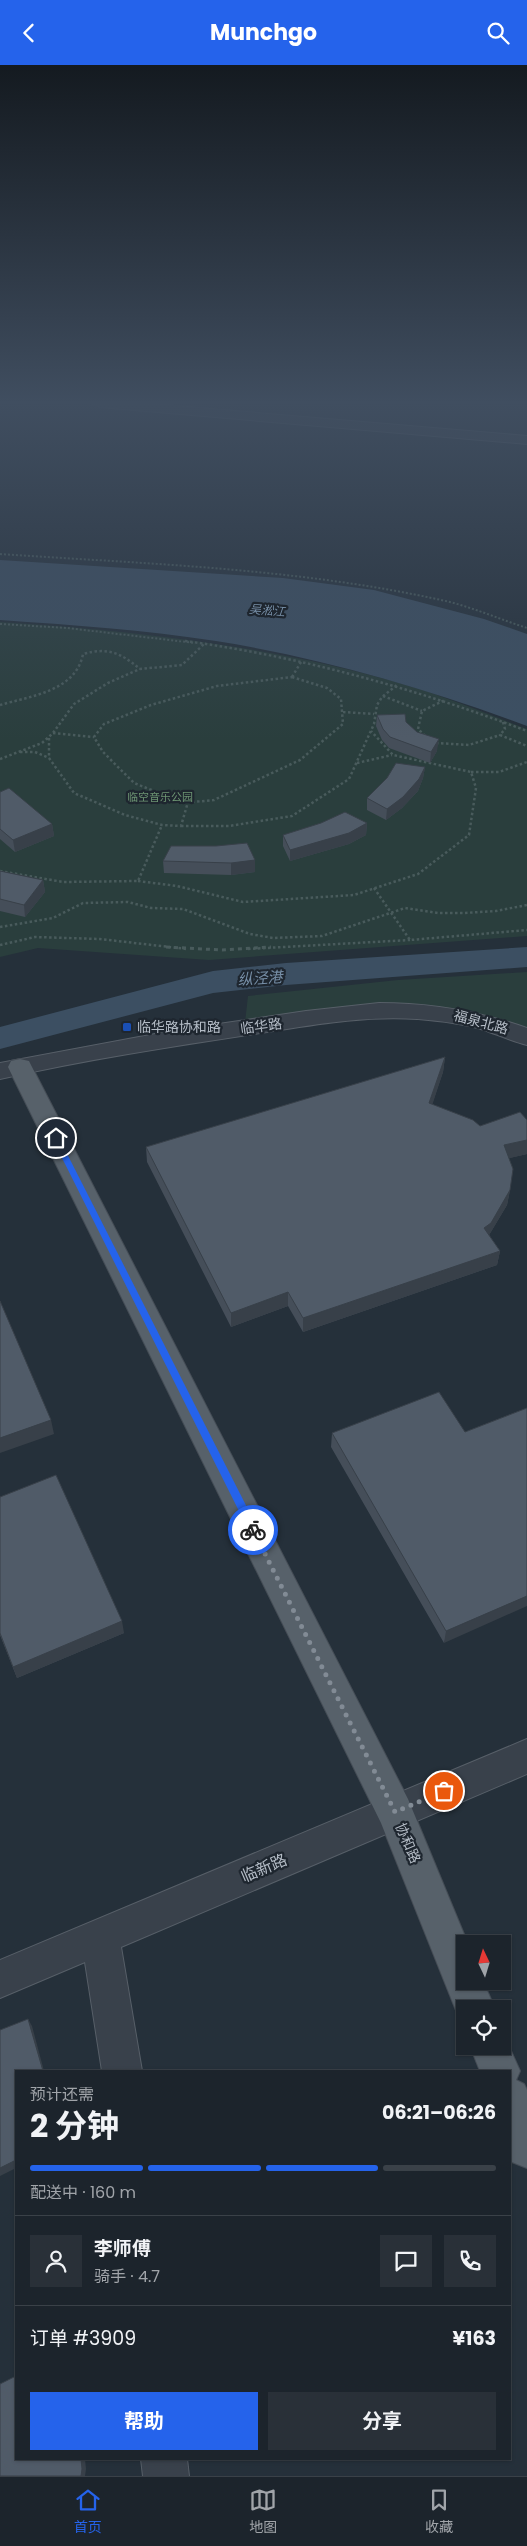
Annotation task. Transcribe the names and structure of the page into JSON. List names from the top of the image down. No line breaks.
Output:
{"streets":{"main road":["协和路"],"street":["福泉北路","临华路","临新路"]},"crossings":[["福泉北路","临华路"],["临华路","协和路"],["协和路","临新路"]],"water":["吴淞江","纵泾港"],"parks":["临空音乐公园"],"places":{"transit":["临华路协和路"]},"north":"top","page":{"header":"Munchgo","heading":["2 分钟","预计还需","06:21–06:26"],"panel":["李师傅","骑手 · 4.7","订单 #3909","¥163"],"bar":"配送中 · 160 m","buttons":["帮助","分享"],"tabs":["首页","地图","收藏"]}}
